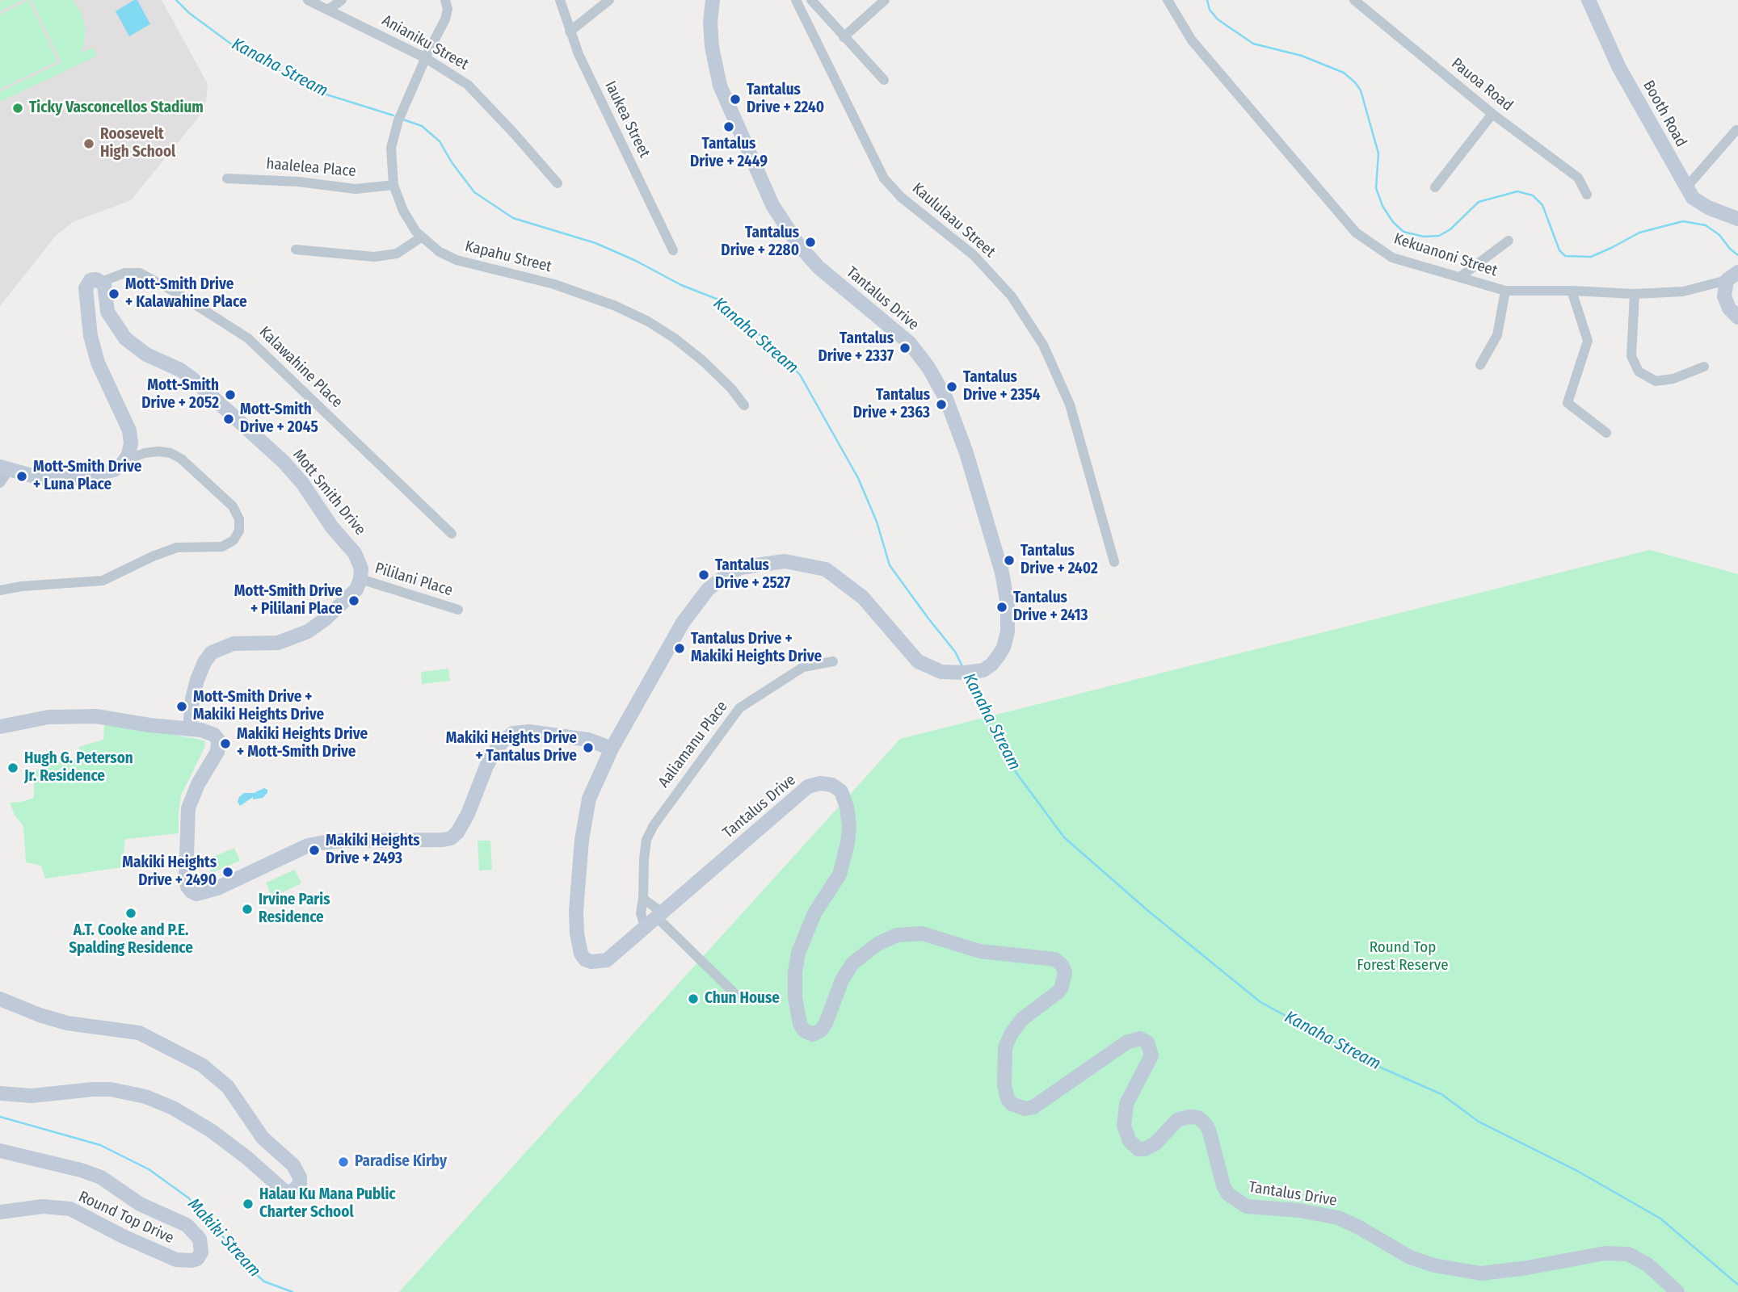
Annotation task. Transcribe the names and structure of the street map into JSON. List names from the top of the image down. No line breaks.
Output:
{"streets":{"street":["Anianiku Street","Pauoa Road","Booth Road","Iaukea Street","haalelea Place","Kaululaau Street","Kekuanoni Street","Kapahu Street","Tantalus Drive","Kalawahine Place","Mott Smith Drive","Pililani Place","Aaliamanu Place","Round Top Drive"]},"crossings":[["Anianiku Street","Kapahu Street"],["haalelea Place","Kapahu Street"],["Tantalus Drive","Aaliamanu Place"],["Kalawahine Place","Mott Smith Drive"],["Mott Smith Drive","Pililani Place"]],"water":["Kanaha Stream","Makiki Stream"],"parks":["Round Top Forest Reserve"],"places":["Tantalus Drive + 2240","Ticky Vasconcellos Stadium","Tantalus Drive + 2449","Roosevelt High School","Tantalus Drive + 2280","Mott-Smith Drive + Kalawahine Place","Tantalus Drive + 2337","Tantalus Drive + 2354","Mott-Smith Drive + 2052","Tantalus Drive + 2363","Mott-Smith Drive + 2045","Mott-Smith Drive + Luna Place","Tantalus Drive + 2402","Tantalus Drive + 2527","Mott-Smith Drive + Pililani Place","Tantalus Drive + 2413","Tantalus Drive + Makiki Heights Drive","Mott-Smith Drive + Makiki Heights Drive","Makiki Heights Drive + Mott-Smith Drive","Makiki Heights Drive + Tantalus Drive","Hugh G. Peterson Jr. Residence","Makiki Heights Drive + 2493","Makiki Heights Drive + 2490","Irvine Paris Residence","A.T. Cooke and P.E. Spalding Residence","Chun House","Paradise Kirby","Halau Ku Mana Public Charter School"]}
